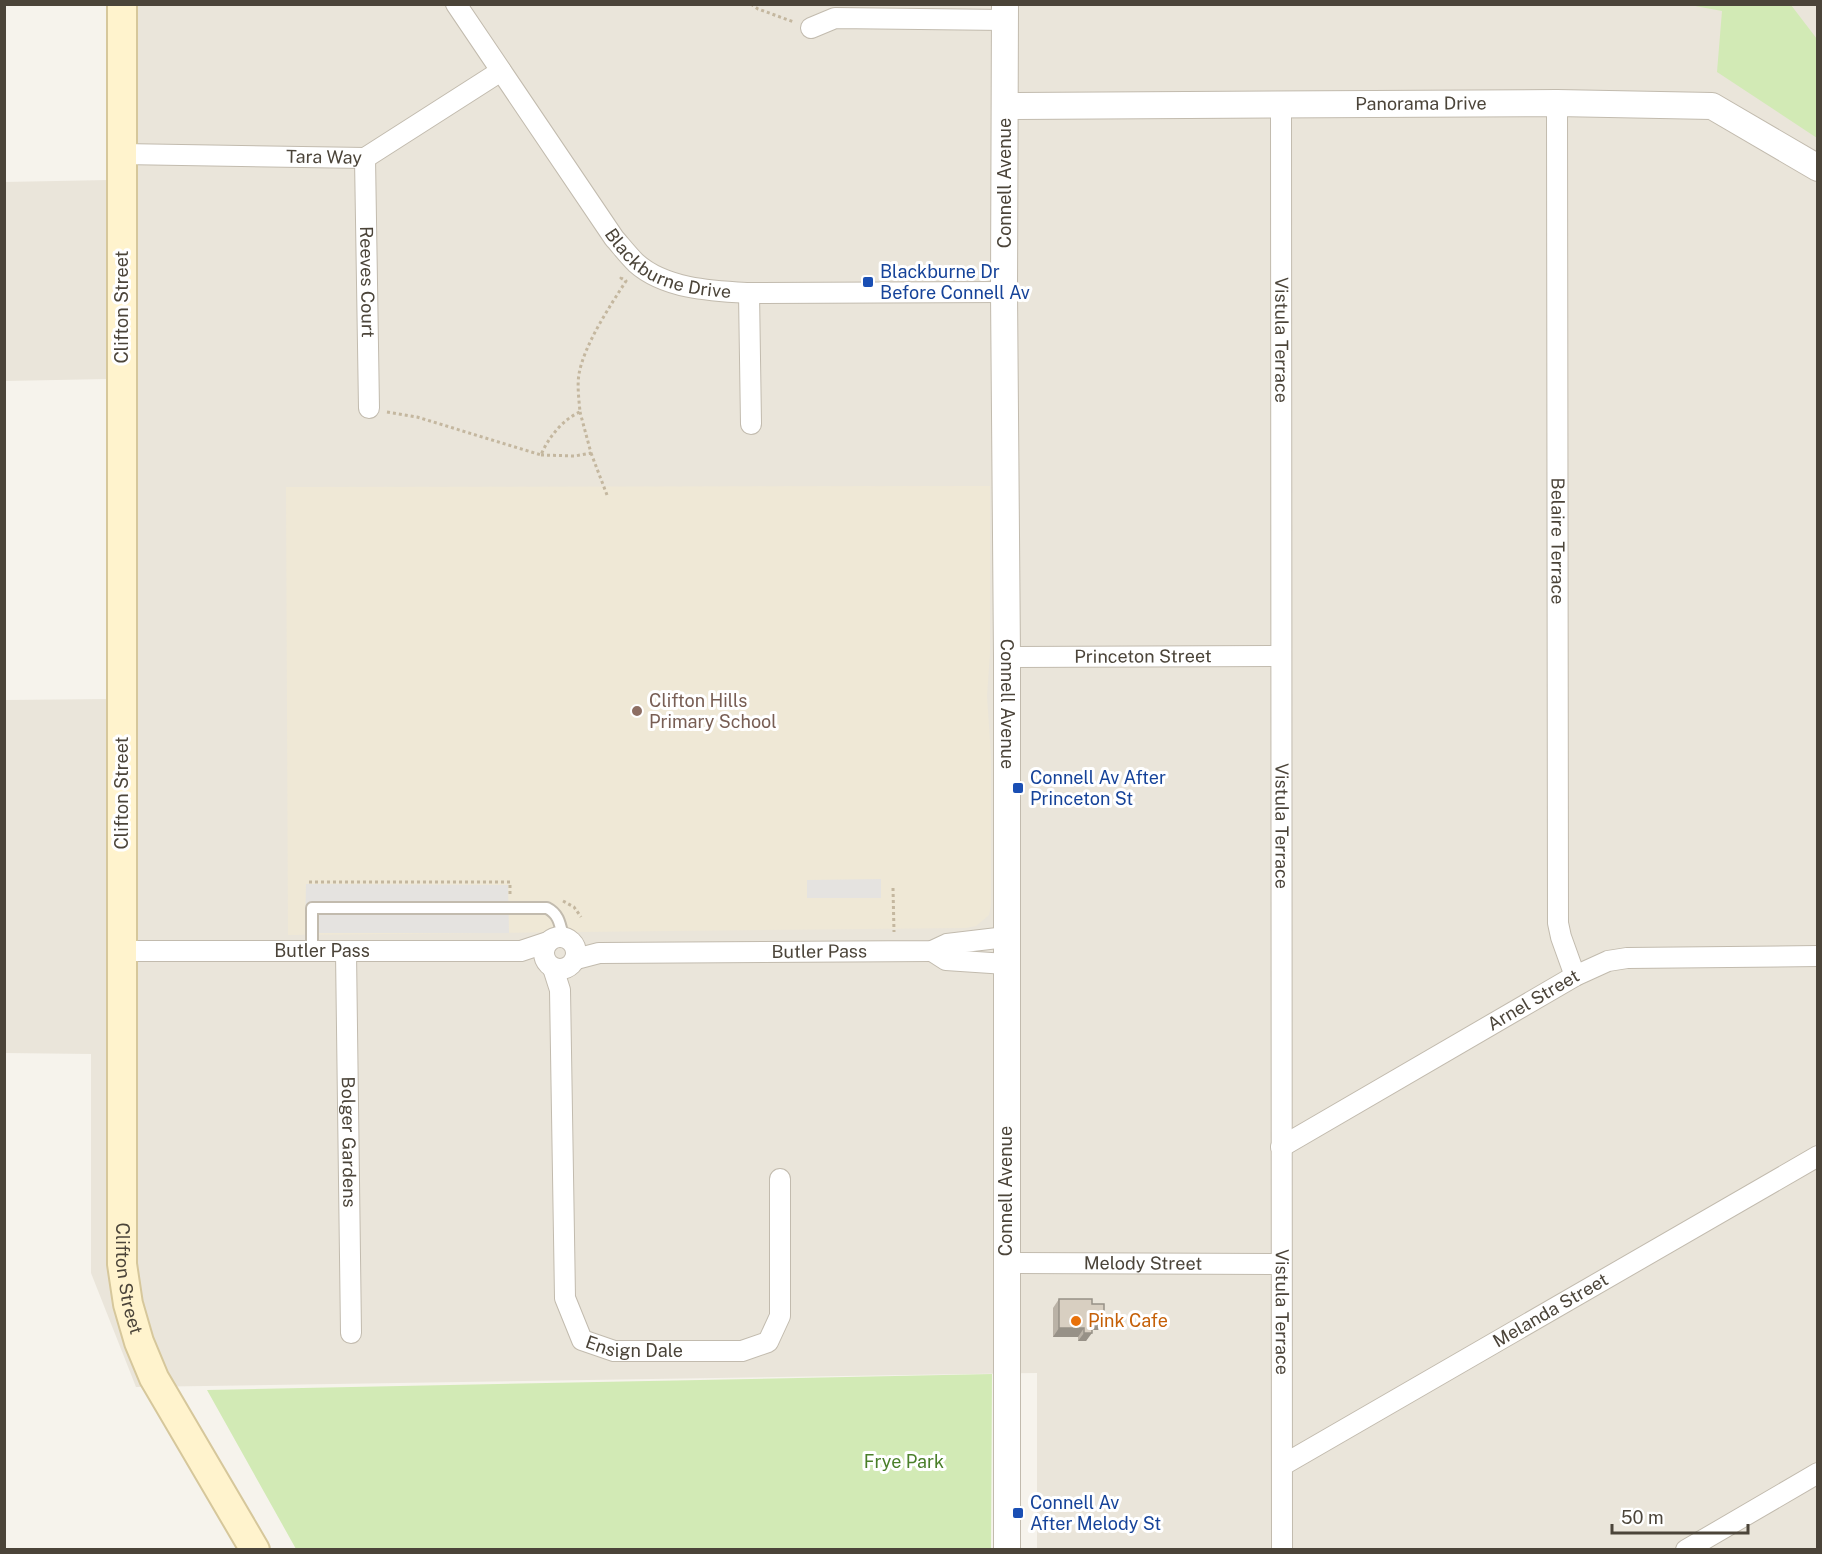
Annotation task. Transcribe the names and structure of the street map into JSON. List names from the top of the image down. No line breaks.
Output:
{"streets":{"main road":["Clifton Street"],"street":["Panorama Drive","Tara Way","Connell Avenue","Blackburne Drive","Reeves Court","Vistula Terrace","Belaire Terrace","Princeton Street","Butler Pass","Arnel Street","Bolger Gardens","Melody Street","Melanda Street","Ensign Dale"]},"crossings":[["Panorama Drive","Connell Avenue"],["Panorama Drive","Vistula Terrace"],["Panorama Drive","Belaire Terrace"],["Tara Way","Blackburne Drive"],["Tara Way","Reeves Court"],["Tara Way","Clifton Street"],["Connell Avenue","Blackburne Drive"],["Connell Avenue","Princeton Street"],["Connell Avenue","Butler Pass"],["Connell Avenue","Melody Street"],["Clifton Street","Butler Pass"],["Vistula Terrace","Princeton Street"],["Vistula Terrace","Arnel Street"],["Vistula Terrace","Melody Street"],["Vistula Terrace","Melanda Street"],["Belaire Terrace","Arnel Street"],["Butler Pass","Bolger Gardens"],["Butler Pass","Ensign Dale"]],"parks":["Frye Park"],"places":{"transit":["Blackburne Dr Before Connell Av","Connell Av After Princeton St","Connell Av After Melody St"],"other":["Clifton Hills Primary School","Pink Cafe"]},"scale_bar":"50 m"}
